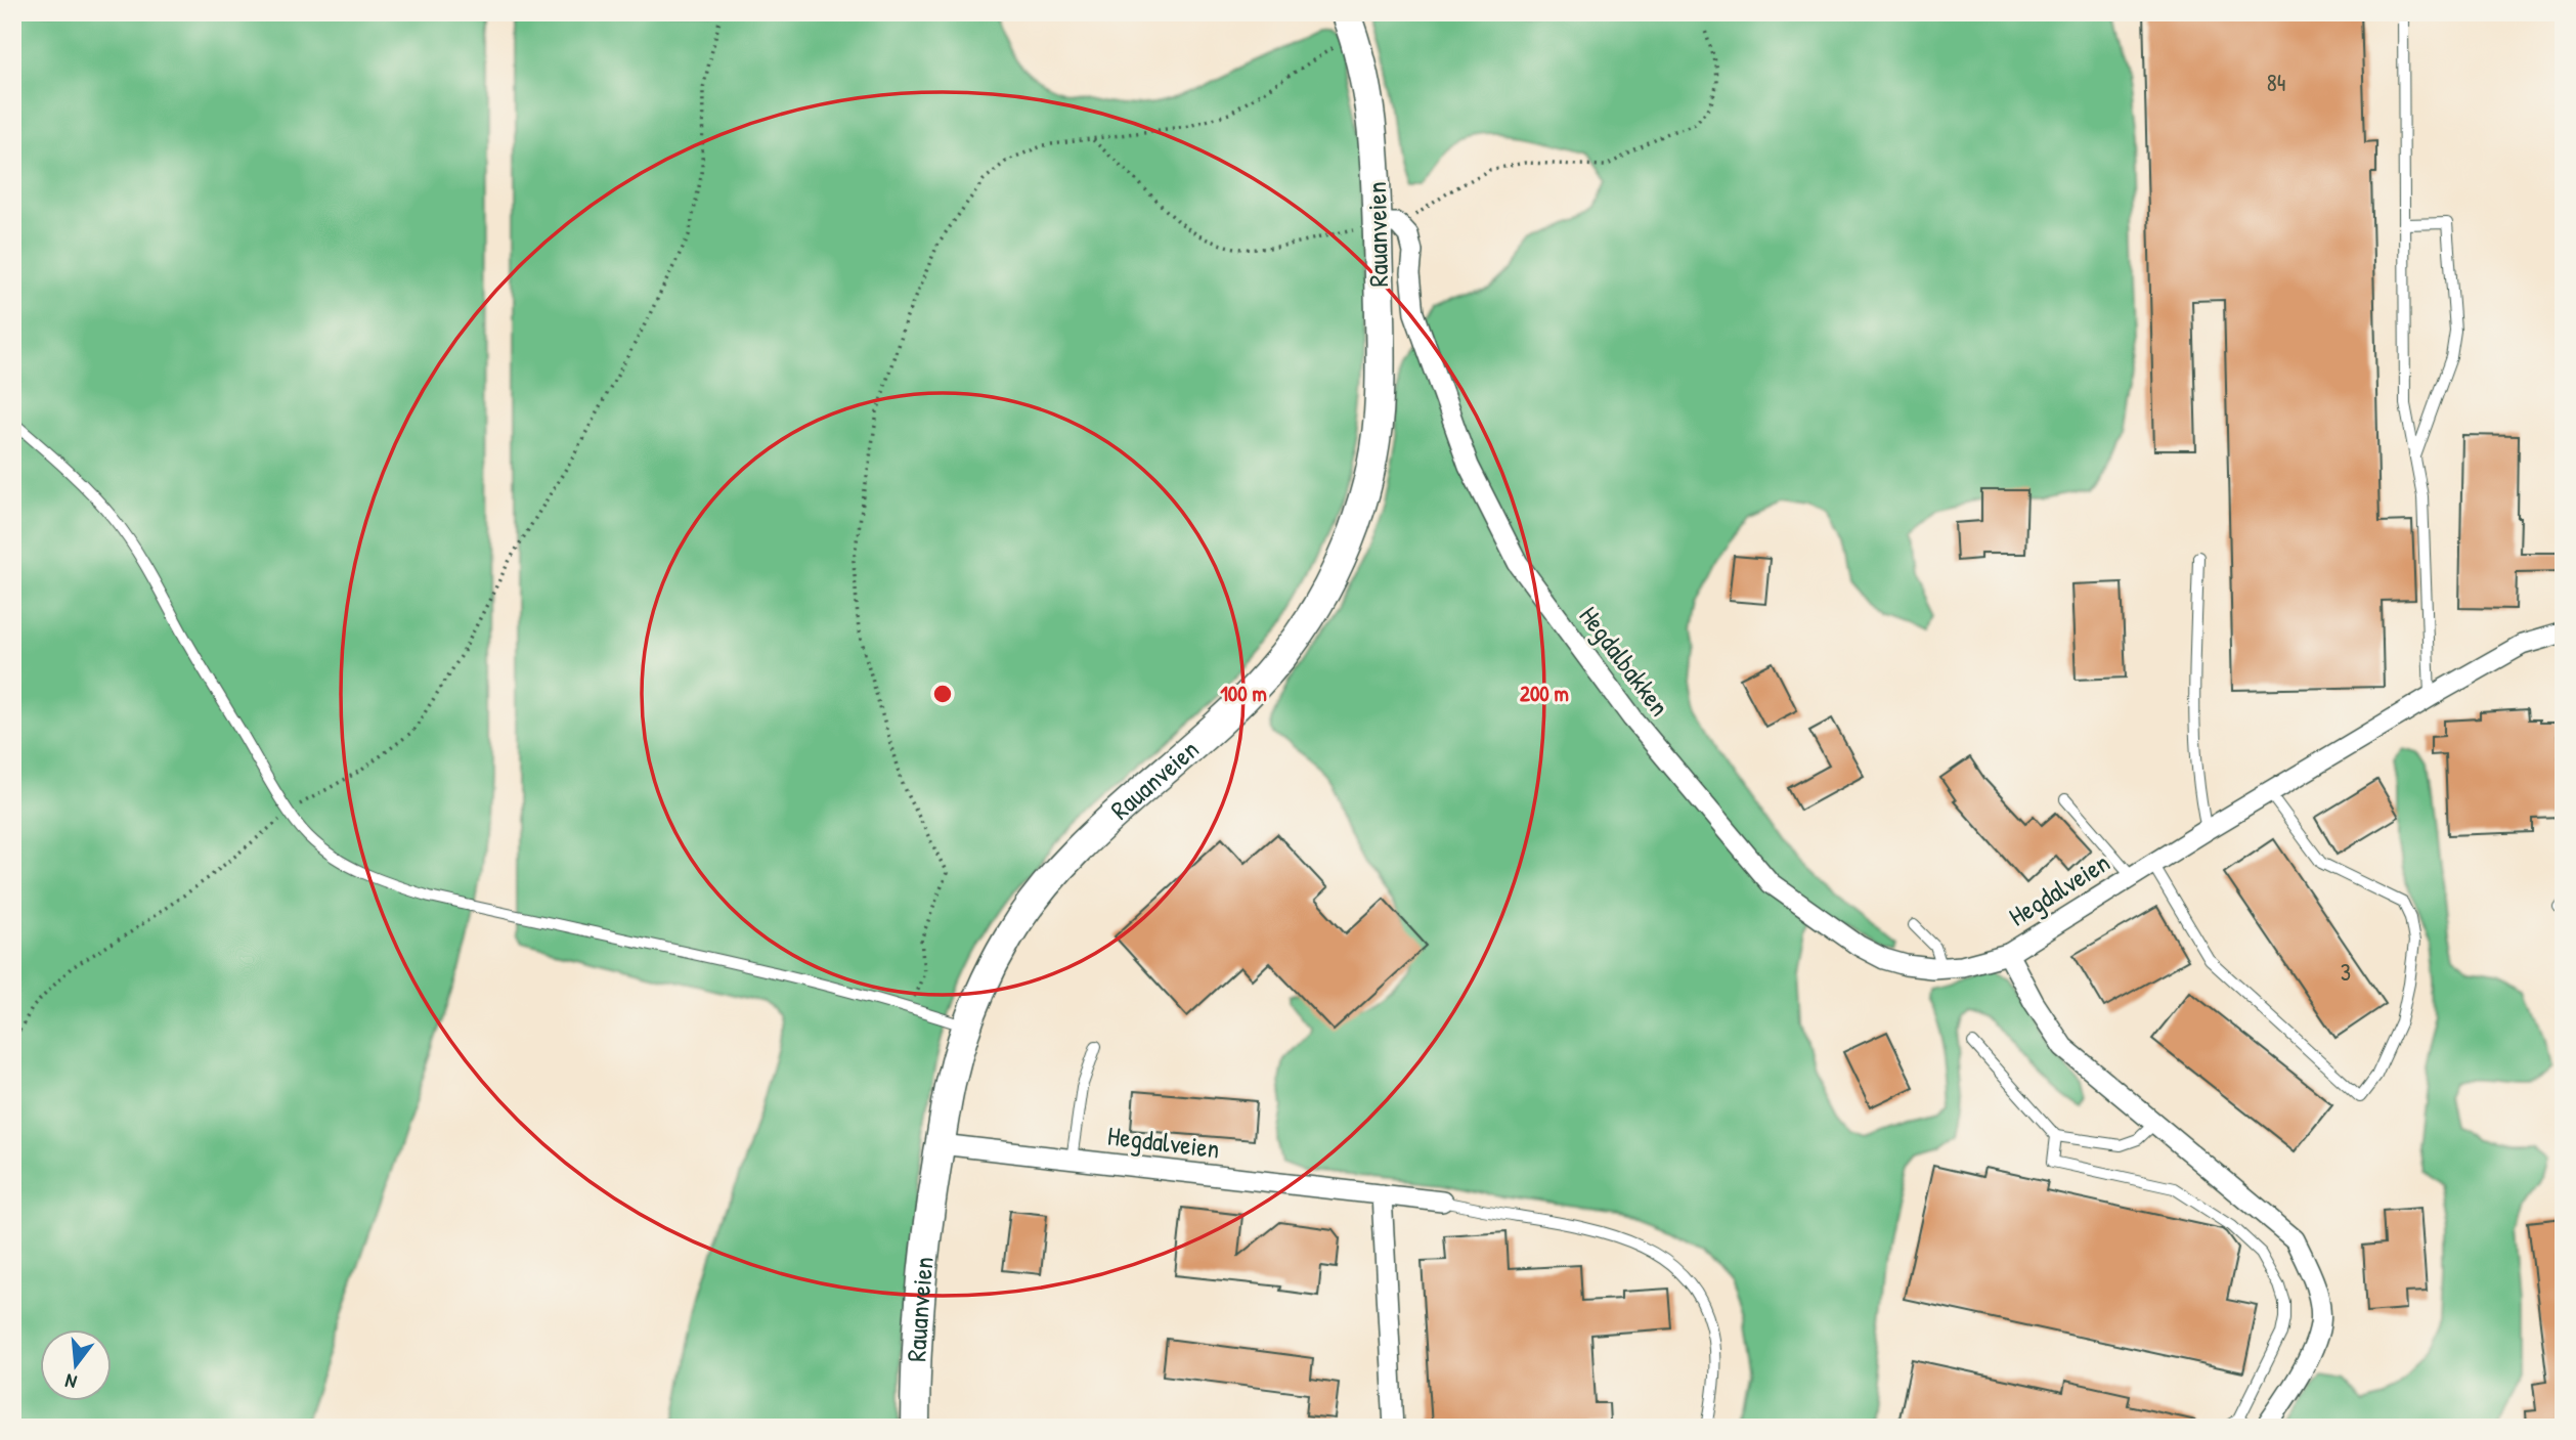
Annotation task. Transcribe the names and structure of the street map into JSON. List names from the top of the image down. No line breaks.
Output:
{"streets":{"main road":["Rauanveien"],"street":["Hegdalbakken","Hegdalveien"]},"crossings":[["Rauanveien","Hegdalbakken"],["Rauanveien","Hegdalveien"],["Hegdalbakken","Hegdalveien"]],"house_numbers":["84","3"],"north":"bottom","rings":["100 m","200 m"]}
